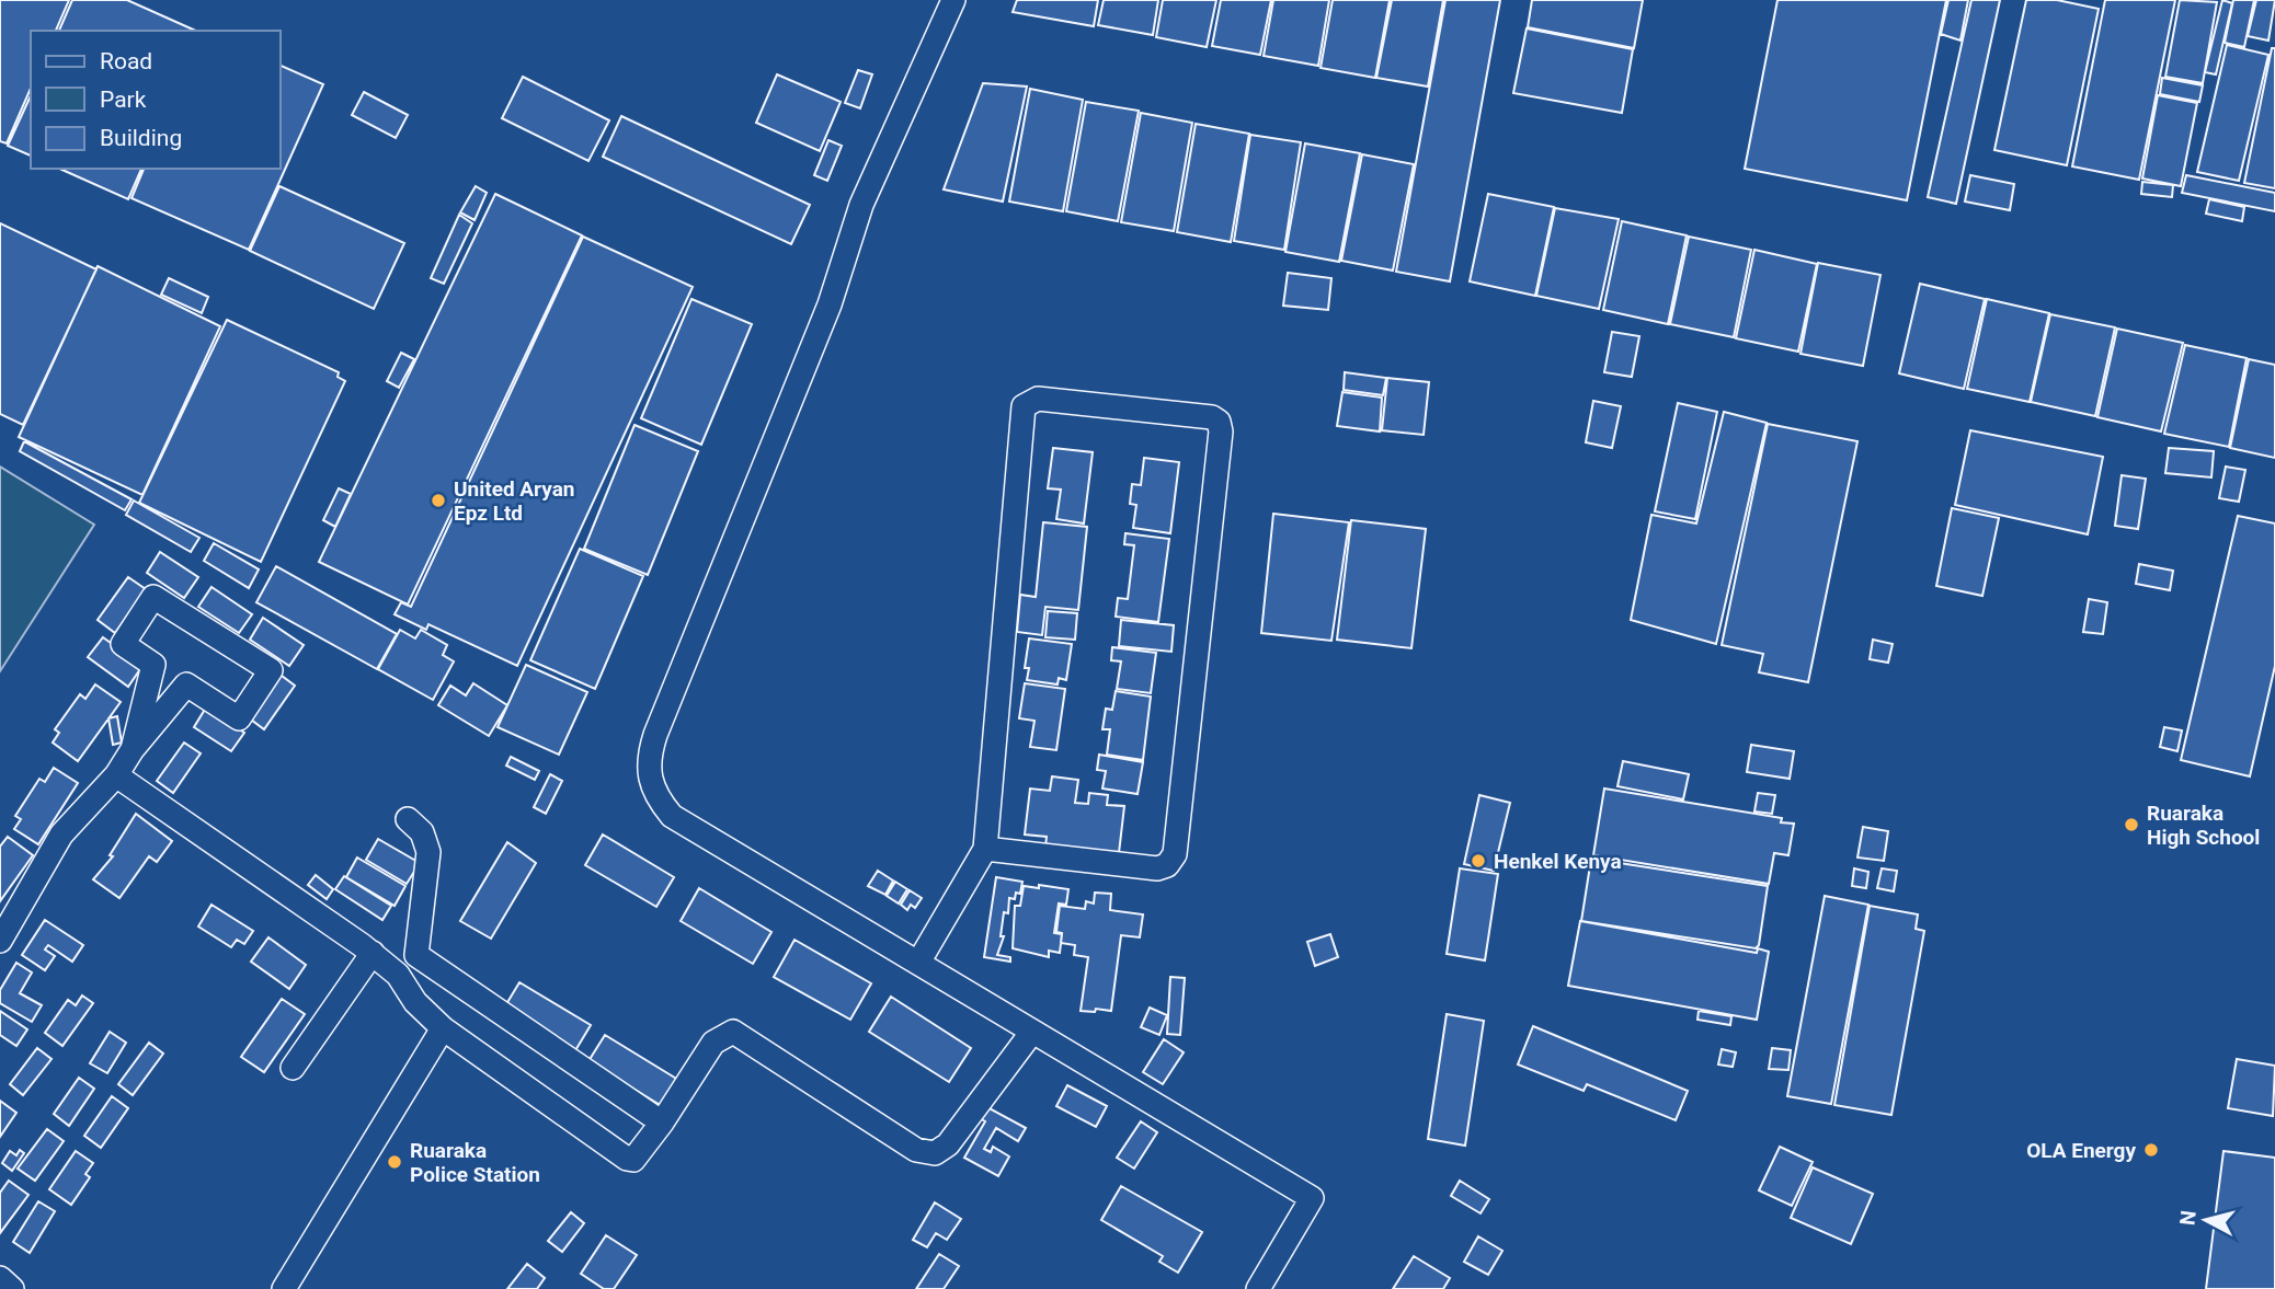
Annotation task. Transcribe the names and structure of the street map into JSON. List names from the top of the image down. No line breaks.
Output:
{"places":["United Aryan Epz Ltd","Ruaraka High School","Henkel Kenya","OLA Energy","Ruaraka Police Station"],"legend":["Road","Park","Building"],"north":"left"}
